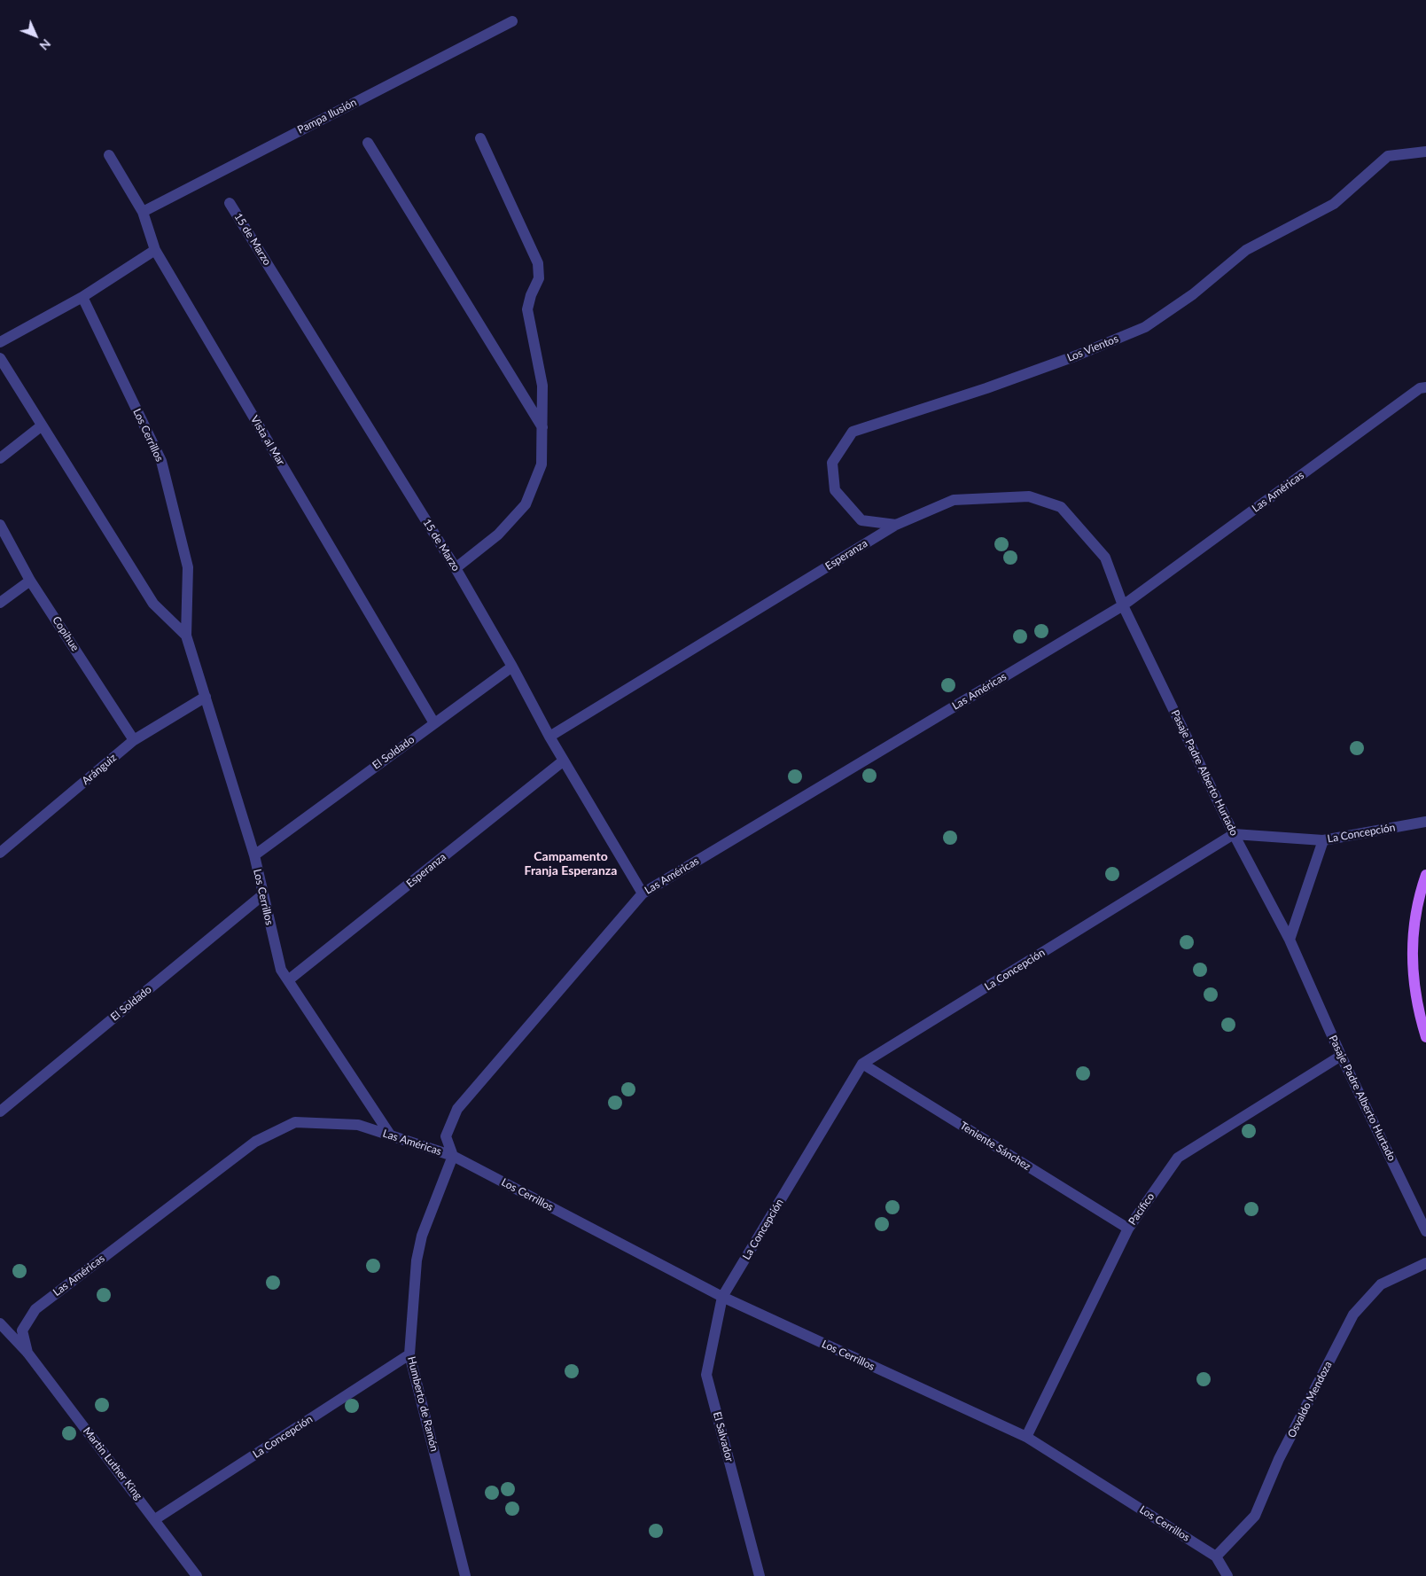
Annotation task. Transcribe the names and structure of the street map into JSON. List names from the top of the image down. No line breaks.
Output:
{"streets":{"street":["Pampa Ilusión","15 de Marzo","Los Vientos","Los Cerrillos","Vista al Mar","Las Américas","Esperanza","Copihue","El Soldado","Aránguiz","Pasaje Padre Alberto Hurtado","La Concepción","Teniente Sánchez","Pacífico","Osvaldo Mendoza","Humberto de Ramón","El Salvador","Martin Luther King"]},"crossings":[["Pampa Ilusión","Vista al Mar"],["15 de Marzo","Las Américas"],["15 de Marzo","Esperanza"],["15 de Marzo","El Soldado"],["Los Vientos","Esperanza"],["Los Cerrillos","Las Américas"],["Los Cerrillos","Esperanza"],["Los Cerrillos","El Soldado"],["Los Cerrillos","Aránguiz"],["Los Cerrillos","La Concepción"],["Los Cerrillos","Pacífico"],["Los Cerrillos","Osvaldo Mendoza"],["Los Cerrillos","Humberto de Ramón"],["Los Cerrillos","El Salvador"],["Vista al Mar","El Soldado"],["Las Américas","Esperanza"],["Las Américas","Pasaje Padre Alberto Hurtado"],["Las Américas","Humberto de Ramón"],["Las Américas","Martin Luther King"],["Esperanza","Pasaje Padre Alberto Hurtado"],["Copihue","Aránguiz"],["Pasaje Padre Alberto Hurtado","La Concepción"],["Pasaje Padre Alberto Hurtado","Pacífico"],["La Concepción","Teniente Sánchez"],["La Concepción","Humberto de Ramón"],["La Concepción","El Salvador"],["La Concepción","Martin Luther King"],["Teniente Sánchez","Pacífico"]],"districts":["Campamento Franja Esperanza"],"north":"bottom right"}
